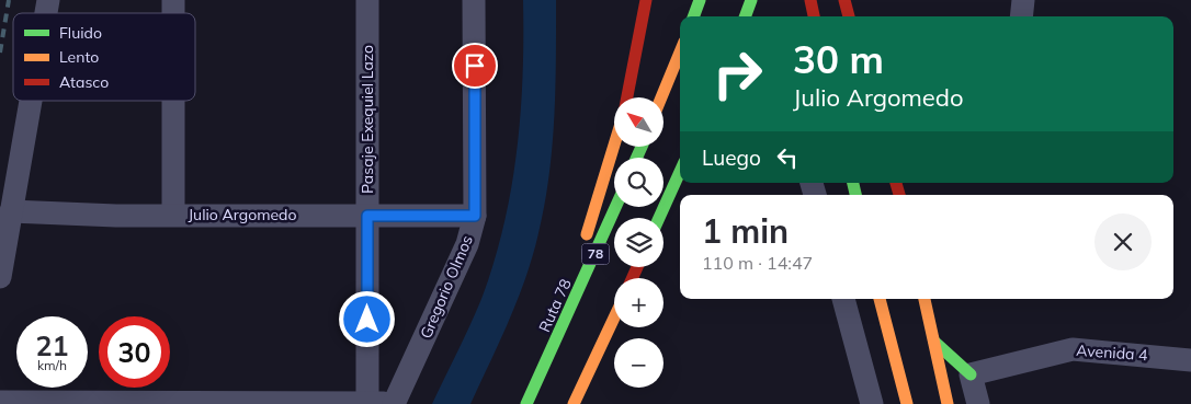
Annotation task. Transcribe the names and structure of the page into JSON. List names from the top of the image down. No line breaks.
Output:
{"streets":{"main road":["78","Ruta 78"],"street":["Pasaje Exequiel Lazo","Julio Argomedo","Gregorio Olmos","Avenida 4"]},"crossings":[["Pasaje Exequiel Lazo","Julio Argomedo"],["Julio Argomedo","Gregorio Olmos"]],"legend":["Fluido","Lento","Atasco"],"north":"top left","page":{"turn":["30 m","Julio Argomedo"],"map_buttons":["+","−"],"then":"Luego","heading":["1 min","110 m · 14:47"],"speed":"21 km/h","limit":"30"}}
